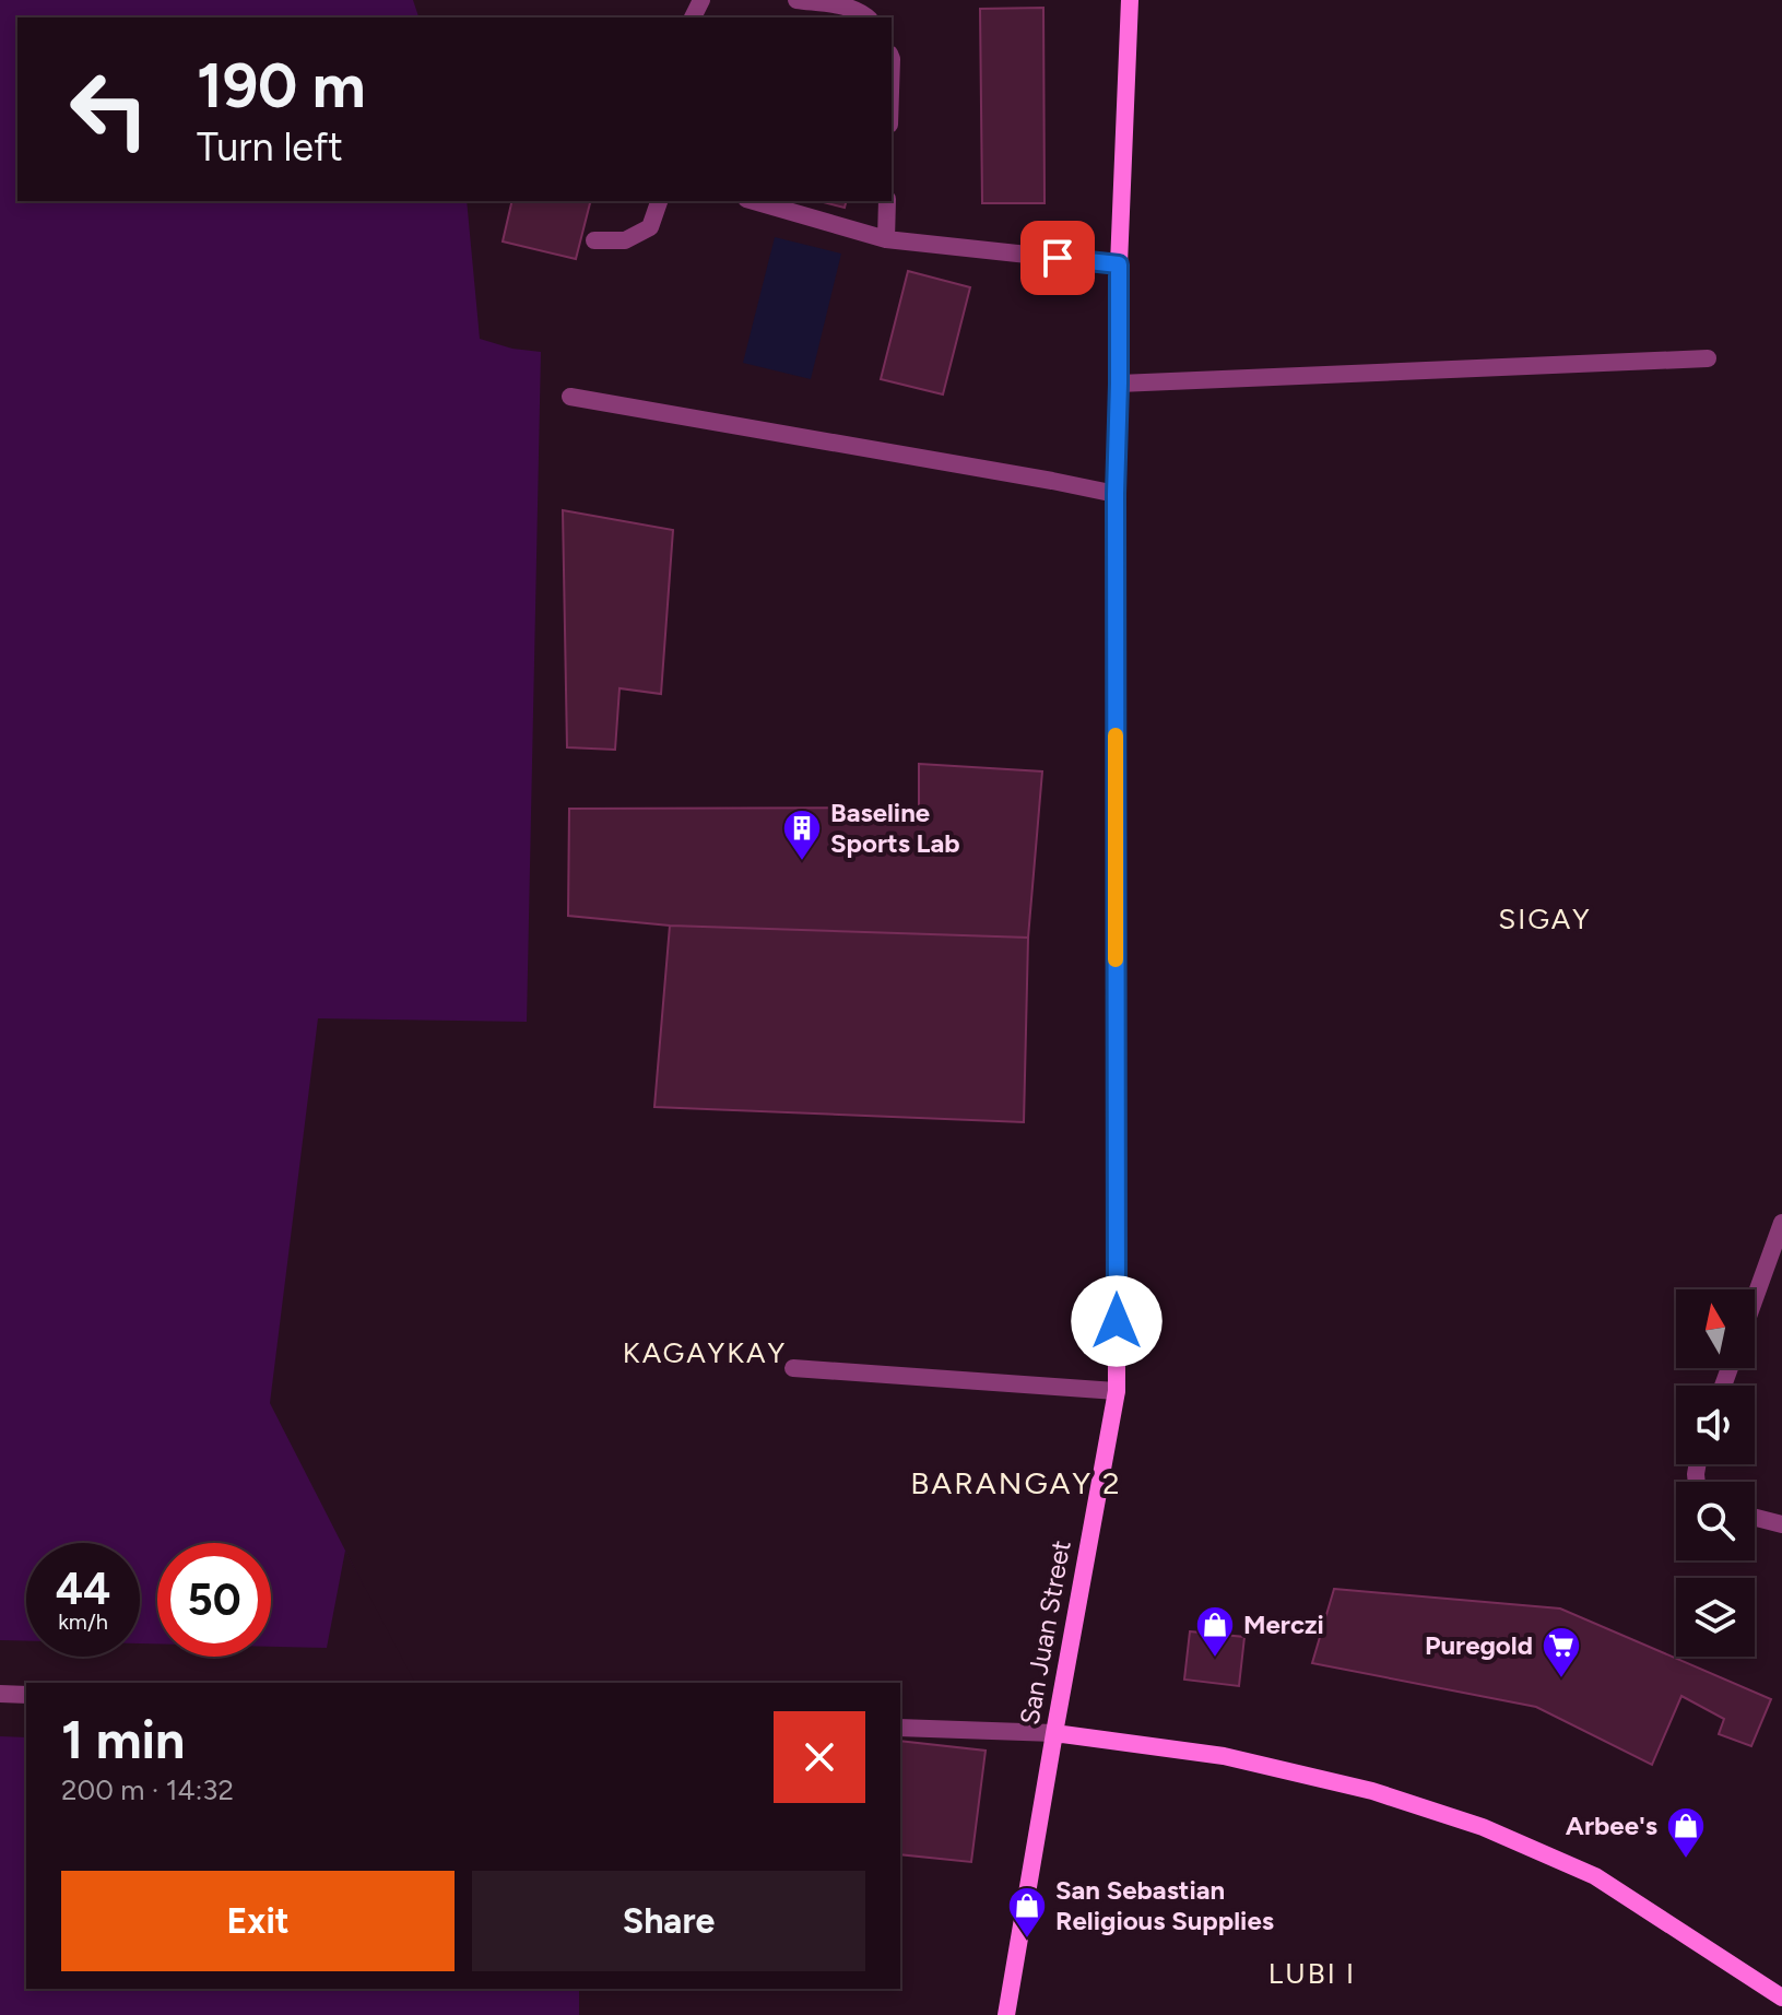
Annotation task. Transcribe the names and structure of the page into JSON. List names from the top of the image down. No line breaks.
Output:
{"streets":{"main road":["San Juan Street"]},"districts":["SIGAY","KAGAYKAY","BARANGAY 2","LUBI I"],"places":{"building":["Baseline Sports Lab"],"shop":["Merczi","Arbee's","San Sebastian Religious Supplies"],"supermarket":["Puregold"]},"north":"top","page":{"turn":["190 m","Turn left"],"speed":"44 km/h","limit":"50","heading":["1 min","200 m · 14:32"],"buttons":["Exit","Share"]}}
